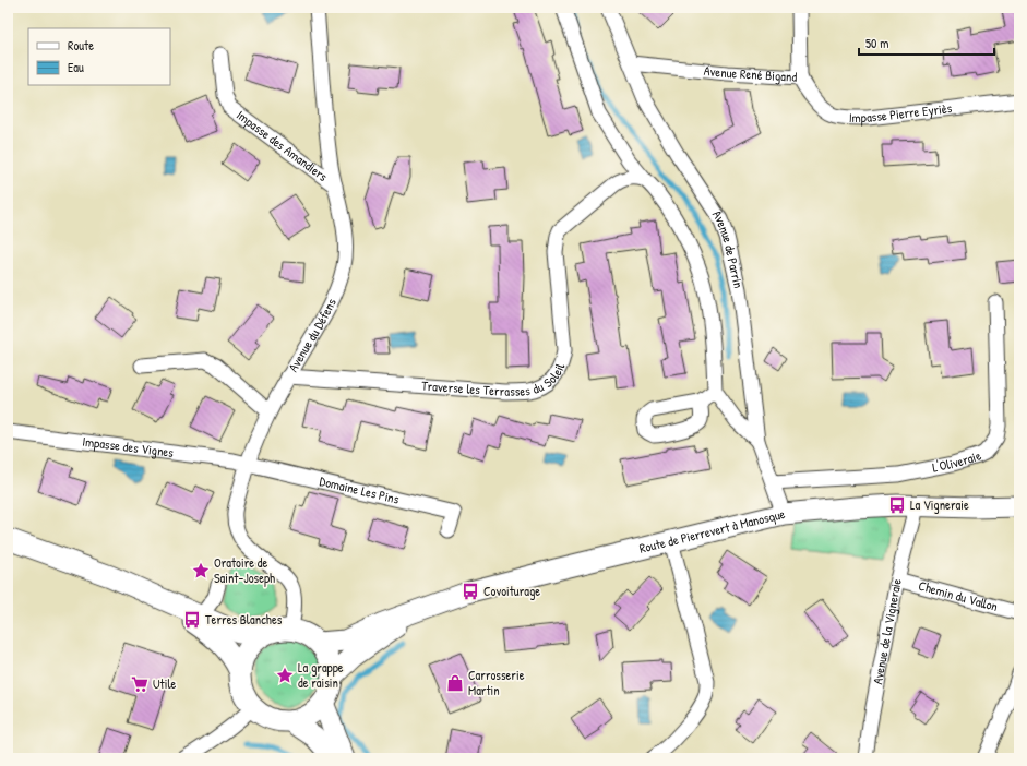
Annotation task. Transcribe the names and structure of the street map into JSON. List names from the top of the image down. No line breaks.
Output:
{"streets":{"main road":["Route de Pierrevert à Manosque"],"street":["Avenue René Bigand","Impasse Pierre Eyriès","Impasse des Amandiers","Avenue de Parrin","Avenue du Défens","Traverse les Terrasses du Soleil","Impasse des Vignes","L'Oliveraie","Domaine Les Pins","Chemin du Vallon","Avenue de la Vigneraie"]},"crossings":[["Avenue René Bigand","Impasse Pierre Eyriès"],["Avenue René Bigand","Avenue de Parrin"],["Impasse des Amandiers","Avenue du Défens"],["Avenue de Parrin","L'Oliveraie"],["Avenue de Parrin","Route de Pierrevert à Manosque"],["Avenue du Défens","Traverse les Terrasses du Soleil"],["Avenue du Défens","Impasse des Vignes"],["Avenue du Défens","Domaine Les Pins"],["Avenue du Défens","Route de Pierrevert à Manosque"],["Impasse des Vignes","Domaine Les Pins"],["Route de Pierrevert à Manosque","Avenue de la Vigneraie"],["Chemin du Vallon","Avenue de la Vigneraie"]],"places":{"bus stop":["La Vigneraie","Covoiturage","Terres Blanches"],"place":["Oratoire de Saint-Joseph","La grappe de raisin"],"shop":["Carrosserie Martin"],"supermarket":["Utile"]},"legend":["Route","Eau"],"scale_bar":"50 m"}
